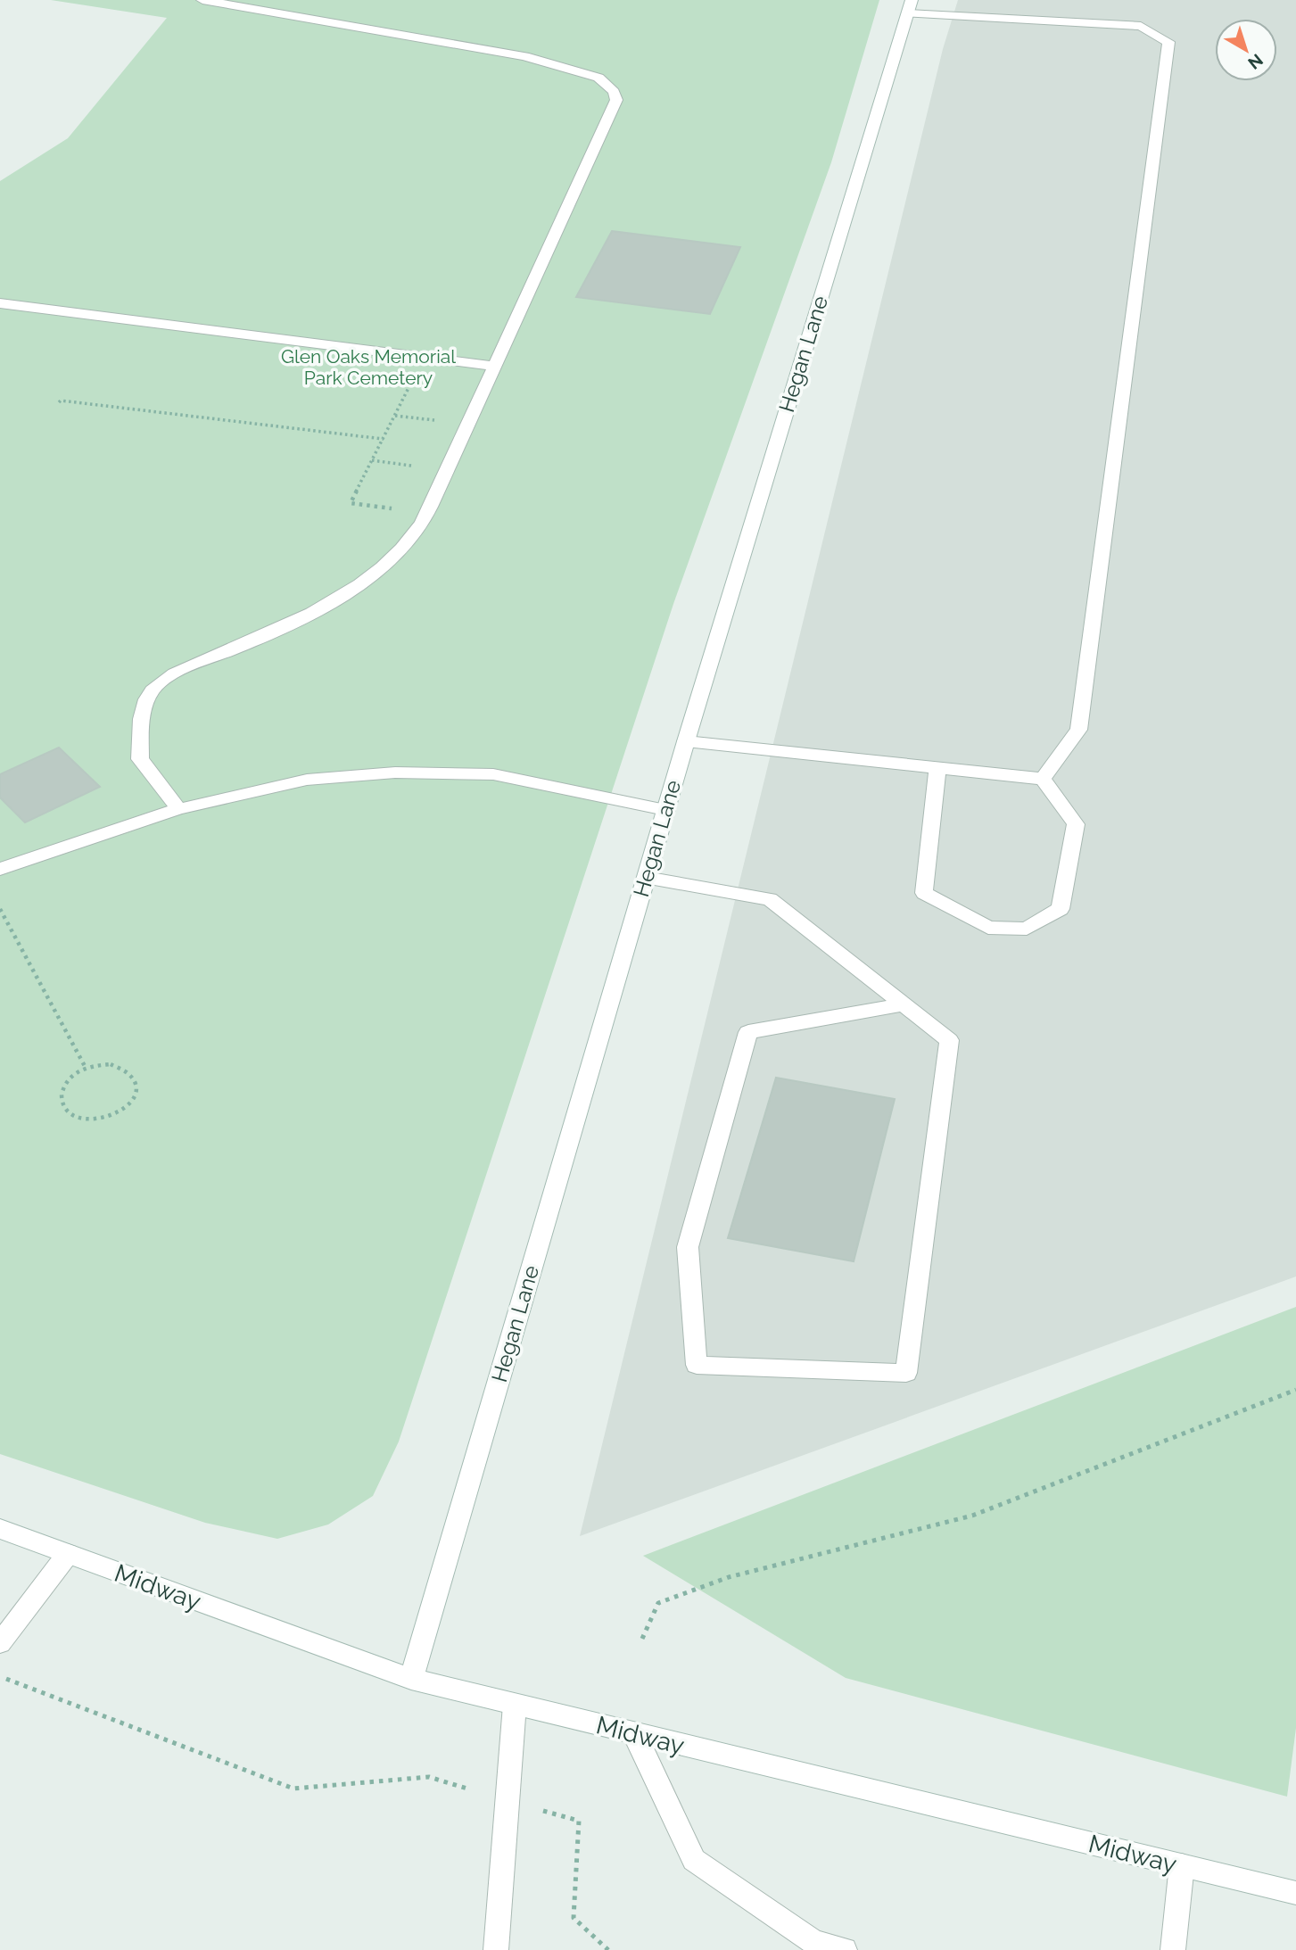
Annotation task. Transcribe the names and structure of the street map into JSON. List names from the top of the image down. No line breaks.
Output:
{"streets":{"street":["Hegan Lane","Midway"]},"crossings":[["Hegan Lane","Midway"]],"parks":["Glen Oaks Memorial Park Cemetery"],"north":"bottom right"}
